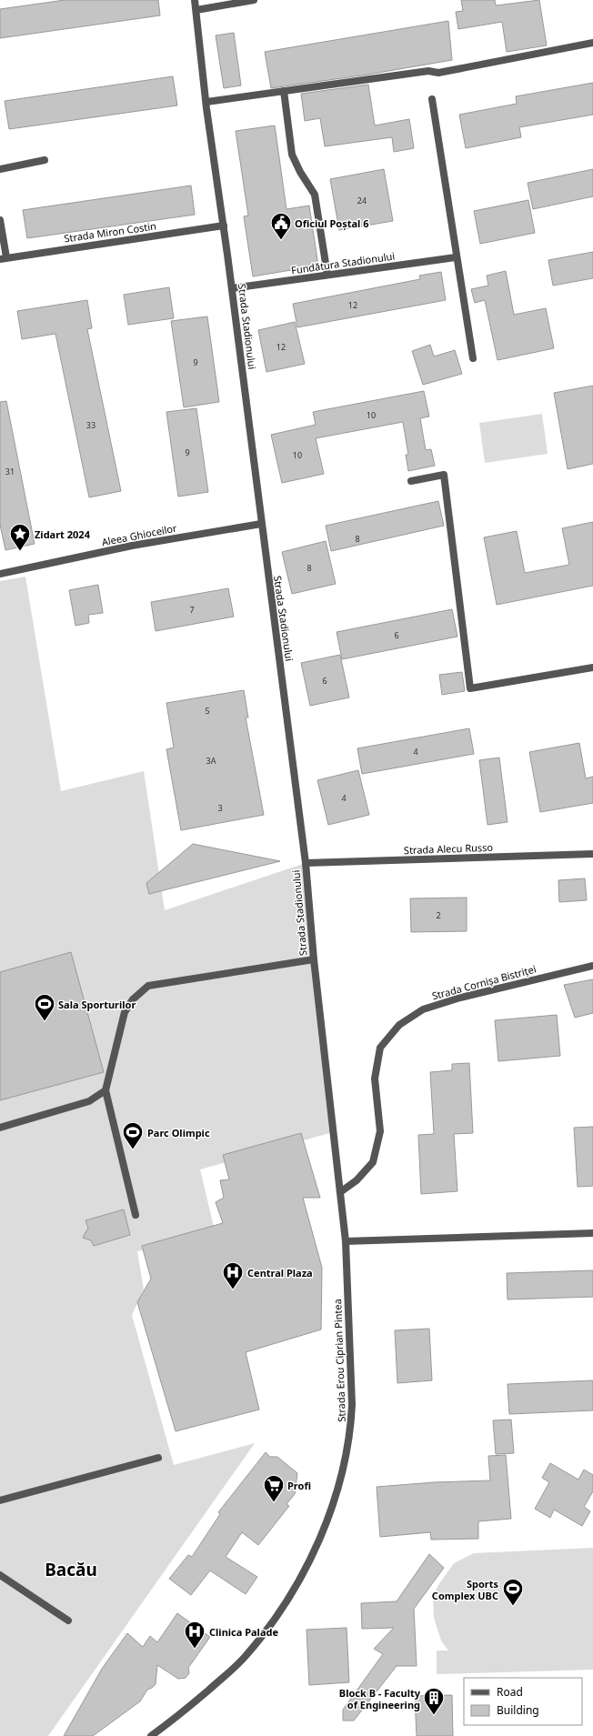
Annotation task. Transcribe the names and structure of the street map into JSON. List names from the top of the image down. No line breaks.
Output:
{"streets":{"street":["Strada Miron Costin","Fundătura Stadionului","Strada Stadionului","Aleea Ghioceilor","Strada Alecu Russo","Strada Cornișa Bistriței","Strada Erou Ciprian Pintea"]},"crossings":[["Strada Miron Costin","Strada Stadionului"],["Fundătura Stadionului","Strada Stadionului"],["Strada Stadionului","Aleea Ghioceilor"],["Strada Stadionului","Strada Alecu Russo"],["Strada Stadionului","Strada Cornișa Bistriței"],["Strada Stadionului","Strada Erou Ciprian Pintea"]],"districts":["Bacău"],"places":{"public building":["Oficiul Poștal 6"],"place":["Zidart 2024"],"sports":["Sala Sporturilor","Parc Olimpic","Sports Complex UBC"],"hospital":["Central Plaza","Clinica Palade"],"supermarket":["Profi"],"building":["Block B - Faculty of Engineering"]},"house_numbers":["24","12","12","9","10","33","9","10","31","8","8","7","6","6","5","4","3A","4","3","2"],"legend":["Road","Building"]}
